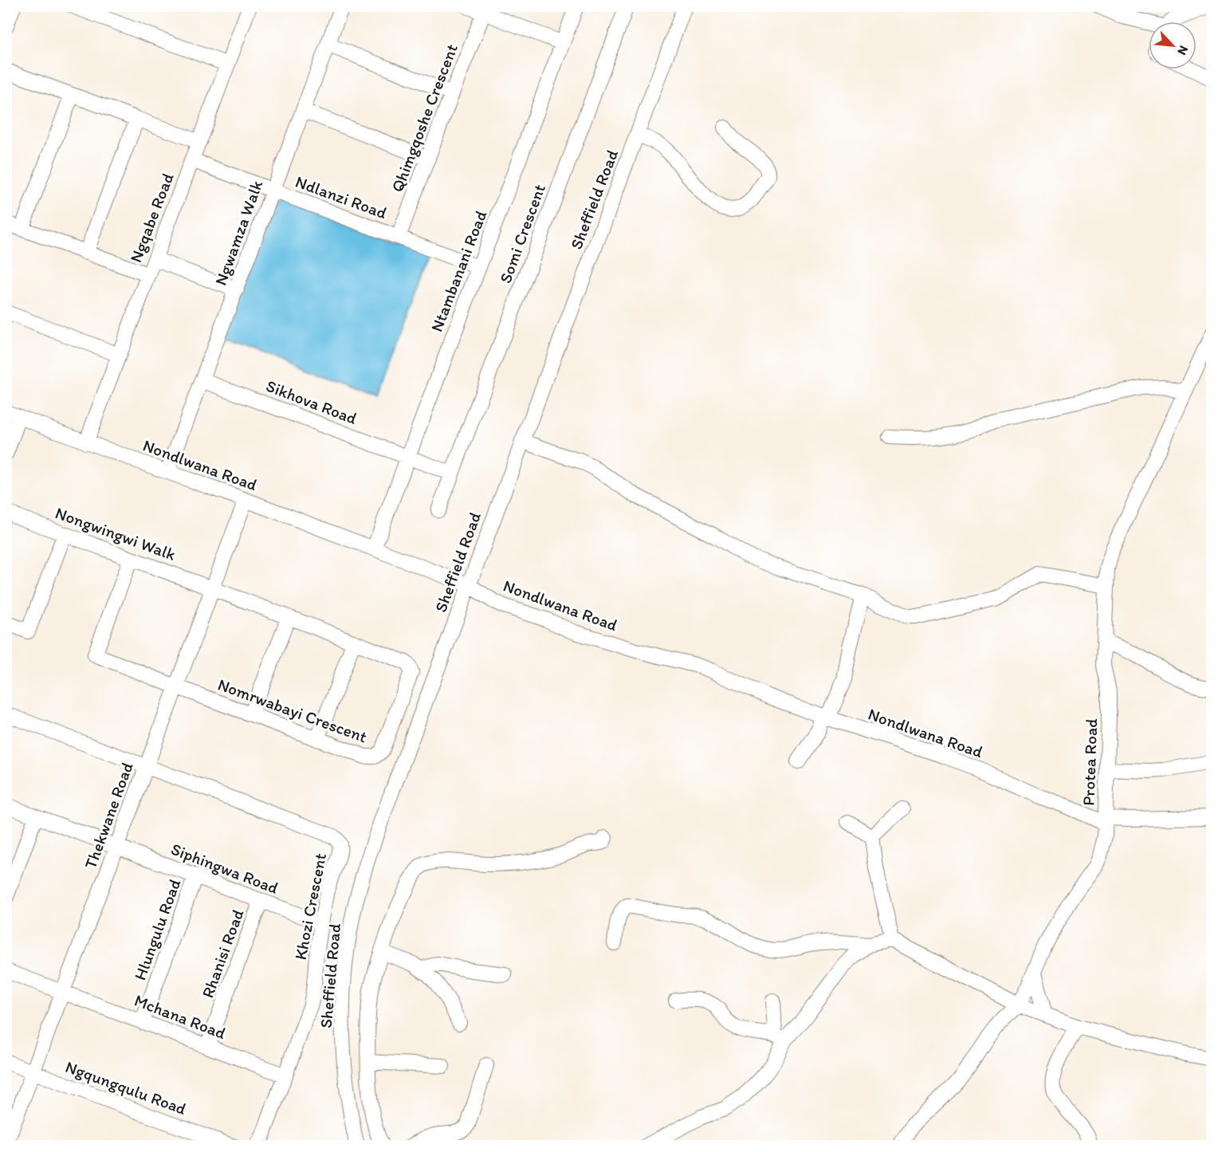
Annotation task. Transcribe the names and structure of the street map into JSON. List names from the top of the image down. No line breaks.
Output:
{"streets":{"street":["Qhimgqoshe Crescent","Ndlanzi Road","Sheffield Road","Ngqabe Road","Ngwamza Walk","Somi Crescent","Ntambanani Road","Sikhova Road","Nondlwana Road","Nongwingwi Walk","Nomrwabayi Crescent","Protea Road","Thekwane Road","Siphingwa Road","Khozi Crescent","Hlungulu Road","Rhanisi Road","Mchana Road","Ngqungqulu Road"]},"crossings":[["Qhimgqoshe Crescent","Ndlanzi Road"],["Ndlanzi Road","Ngqabe Road"],["Ndlanzi Road","Ngwamza Walk"],["Ndlanzi Road","Ntambanani Road"],["Sheffield Road","Nondlwana Road"],["Ngqabe Road","Nondlwana Road"],["Ngwamza Walk","Sikhova Road"],["Ngwamza Walk","Nondlwana Road"],["Ntambanani Road","Sikhova Road"],["Ntambanani Road","Nondlwana Road"],["Nondlwana Road","Protea Road"],["Nondlwana Road","Thekwane Road"],["Nongwingwi Walk","Nomrwabayi Crescent"],["Nongwingwi Walk","Thekwane Road"],["Nomrwabayi Crescent","Thekwane Road"],["Thekwane Road","Siphingwa Road"],["Thekwane Road","Khozi Crescent"],["Thekwane Road","Mchana Road"],["Thekwane Road","Ngqungqulu Road"],["Siphingwa Road","Khozi Crescent"],["Siphingwa Road","Hlungulu Road"],["Siphingwa Road","Rhanisi Road"],["Khozi Crescent","Mchana Road"],["Hlungulu Road","Mchana Road"],["Rhanisi Road","Mchana Road"]],"north":"bottom right"}
